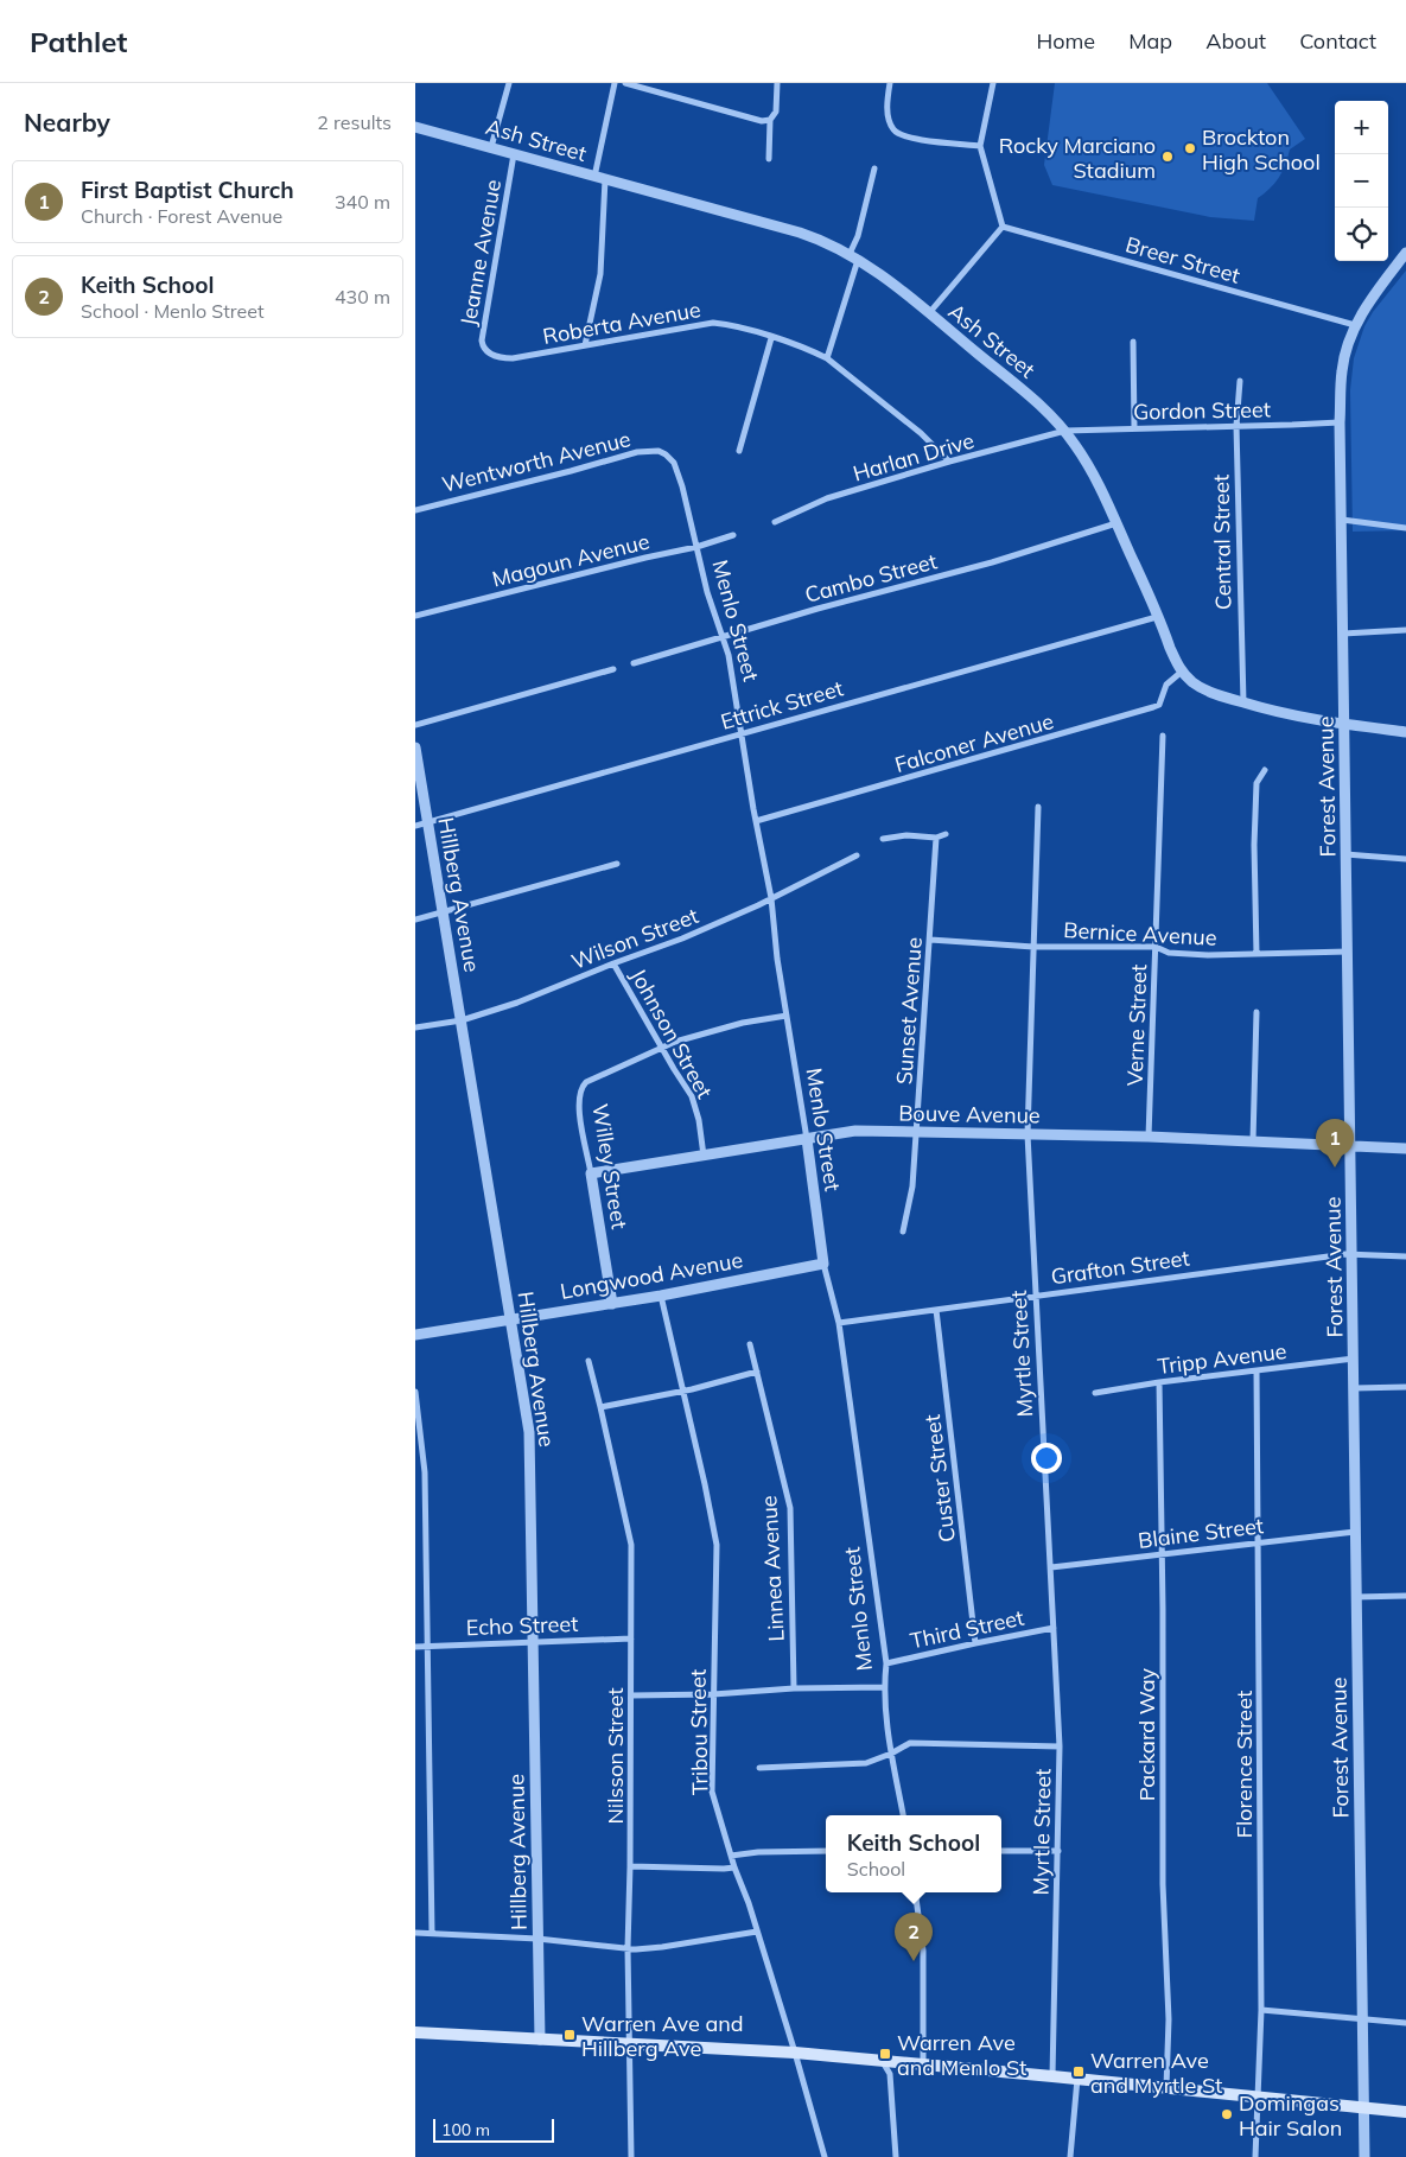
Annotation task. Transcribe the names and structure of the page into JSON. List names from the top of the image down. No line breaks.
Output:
{"streets":{"street":["Ash Street","Jeanne Avenue","Breer Street","Roberta Avenue","Gordon Street","Harlan Drive","Wentworth Avenue","Central Street","Magoun Avenue","Cambo Street","Menlo Street","Ettrick Street","Falconer Avenue","Forest Avenue","Hillberg Avenue","Bernice Avenue","Wilson Street","Sunset Avenue","Verne Street","Johnson Street","Bouve Avenue","Willey Street","Grafton Street","Longwood Avenue","Myrtle Street","Tripp Avenue","Custer Street","Blaine Street","Linnea Avenue","Echo Street","Third Street","Tribou Street","Packard Way","Nilsson Street","Florence Street"]},"crossings":[["Ash Street","Jeanne Avenue"],["Ash Street","Gordon Street"],["Ash Street","Harlan Drive"],["Ash Street","Central Street"],["Ash Street","Cambo Street"],["Ash Street","Ettrick Street"],["Ash Street","Falconer Avenue"],["Ash Street","Forest Avenue"],["Jeanne Avenue","Roberta Avenue"],["Breer Street","Forest Avenue"],["Roberta Avenue","Harlan Drive"],["Gordon Street","Harlan Drive"],["Gordon Street","Central Street"],["Gordon Street","Forest Avenue"],["Wentworth Avenue","Menlo Street"],["Magoun Avenue","Menlo Street"],["Cambo Street","Menlo Street"],["Menlo Street","Ettrick Street"],["Menlo Street","Falconer Avenue"],["Menlo Street","Wilson Street"],["Menlo Street","Bouve Avenue"],["Menlo Street","Grafton Street"],["Menlo Street","Longwood Avenue"],["Menlo Street","Third Street"],["Ettrick Street","Hillberg Avenue"],["Forest Avenue","Bernice Avenue"],["Forest Avenue","Bouve Avenue"],["Forest Avenue","Grafton Street"],["Forest Avenue","Tripp Avenue"],["Forest Avenue","Blaine Street"],["Hillberg Avenue","Wilson Street"],["Hillberg Avenue","Longwood Avenue"],["Hillberg Avenue","Echo Street"],["Bernice Avenue","Sunset Avenue"],["Bernice Avenue","Verne Street"],["Bernice Avenue","Myrtle Street"],["Wilson Street","Johnson Street"],["Sunset Avenue","Bouve Avenue"],["Verne Street","Bouve Avenue"],["Johnson Street","Bouve Avenue"],["Johnson Street","Willey Street"],["Bouve Avenue","Willey Street"],["Bouve Avenue","Myrtle Street"],["Willey Street","Longwood Avenue"],["Grafton Street","Myrtle Street"],["Grafton Street","Custer Street"],["Longwood Avenue","Tribou Street"],["Myrtle Street","Blaine Street"],["Myrtle Street","Third Street"],["Tripp Avenue","Packard Way"],["Tripp Avenue","Florence Street"],["Custer Street","Third Street"],["Blaine Street","Packard Way"],["Blaine Street","Florence Street"],["Echo Street","Nilsson Street"]],"places":{"other":["Brockton High School","Rocky Marciano Stadium","Domingas Hair Salon"],"transit":["Warren Ave and Hillberg Ave","Warren Ave and Menlo St","Warren Ave and Myrtle St"]},"scale_bar":"100 m","page":{"header":"Pathlet","nav":["Home","Map","About","Contact"],"heading":["Nearby","2 results"],"map_buttons":["+","−"],"list":[{"mark":"1","name":"First Baptist Church","note":"Church · Forest Avenue","value":"340 m"},{"mark":"2","name":"Keith School","note":"School · Menlo Street","value":"430 m"}],"pins":["1","2"],"popup":["Keith School","School"],"scale":"100 m"}}
